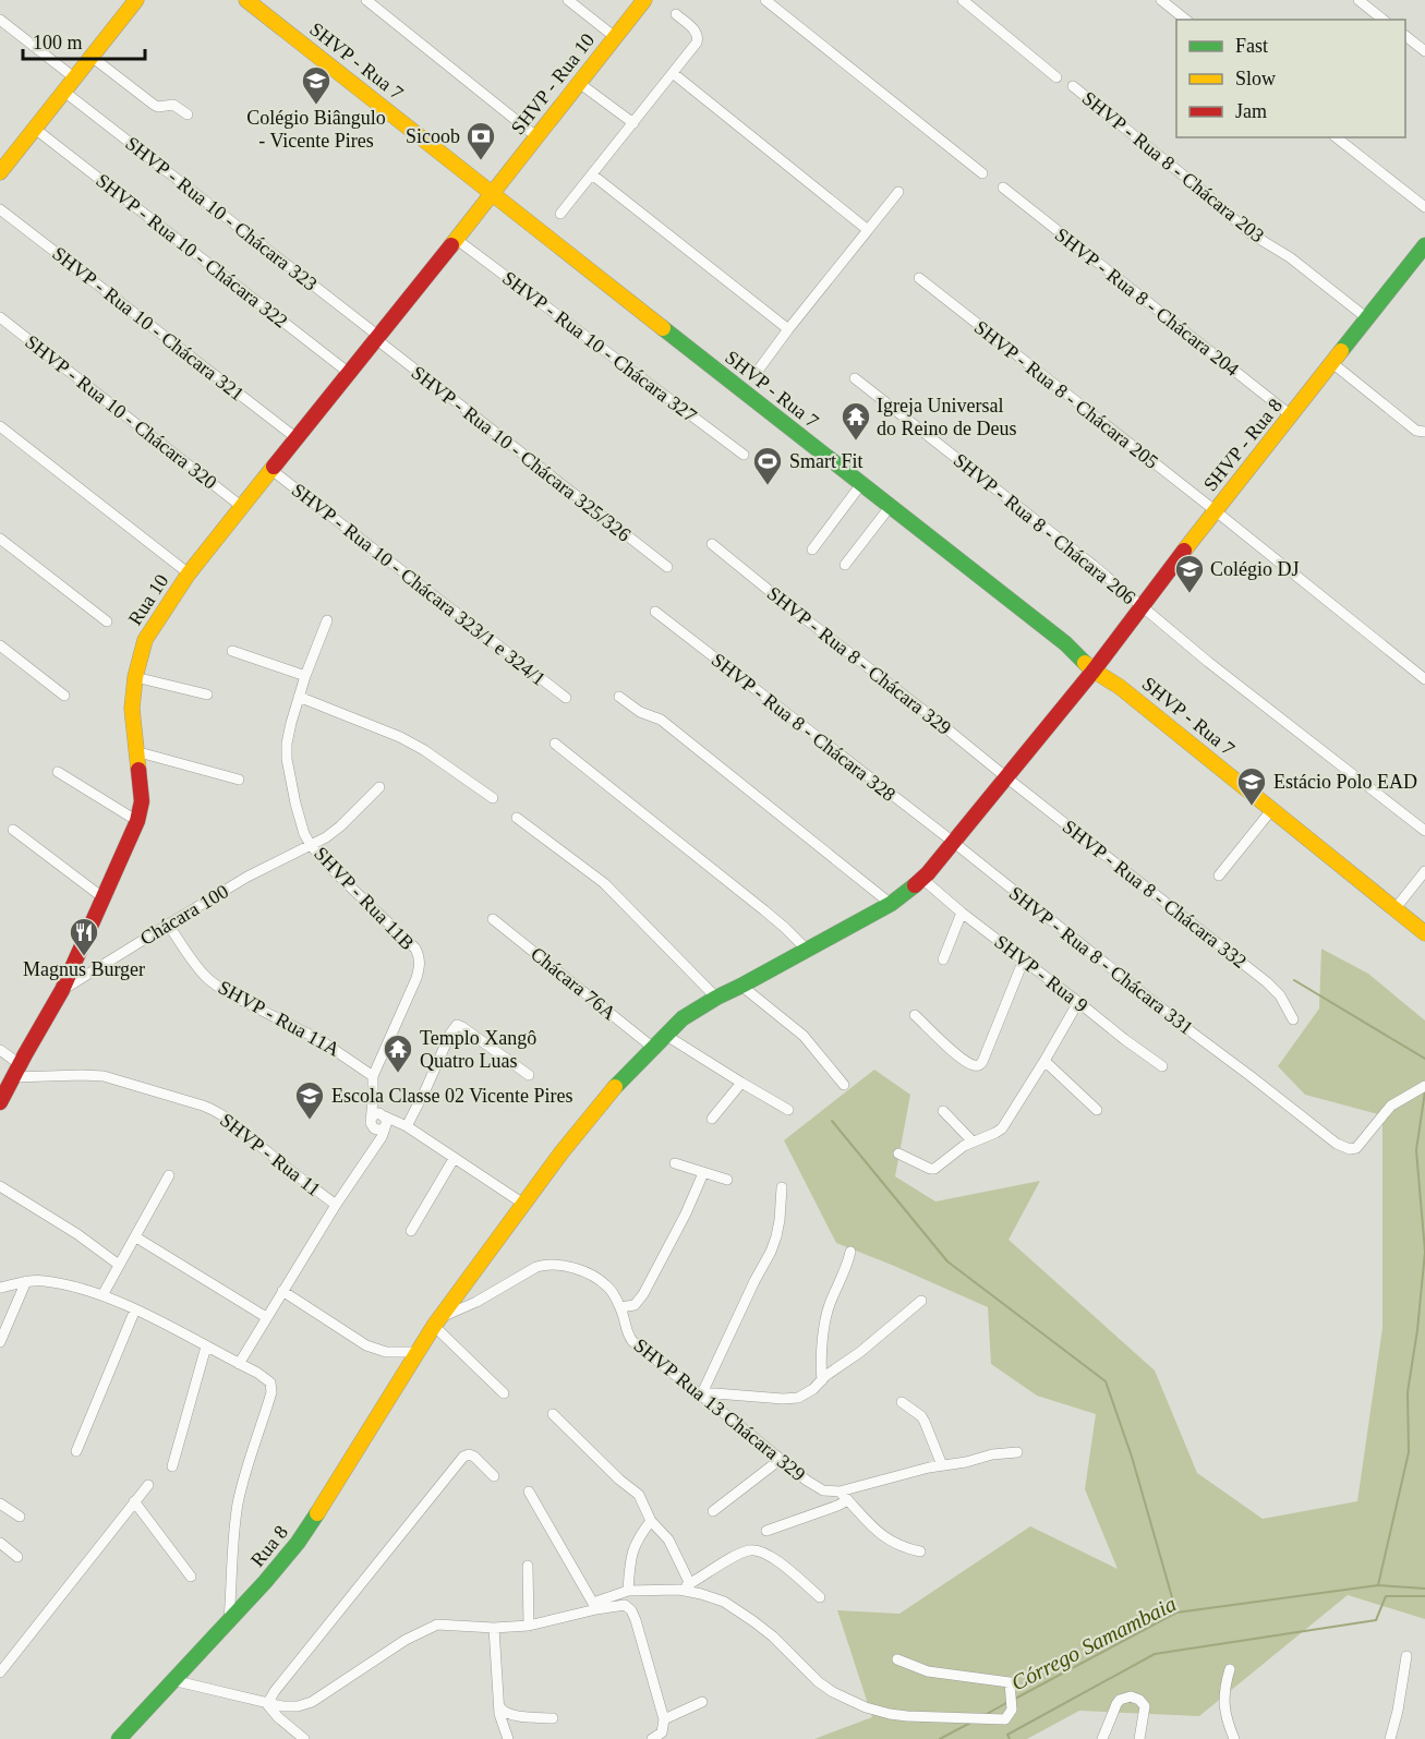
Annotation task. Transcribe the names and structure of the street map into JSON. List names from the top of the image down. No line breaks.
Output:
{"streets":{"street":["SHVP - Rua 7","SHVP - Rua 10","SHVP - Rua 8 - Chácara 203","SHVP - Rua 10 - Chácara 323","SHVP - Rua 10 - Chácara 322","SHVP - Rua 8 - Chácara 204","SHVP - Rua 10 - Chácara 321","SHVP - Rua 10 - Chácara 327","SHVP - Rua 8 - Chácara 205","SHVP - Rua 10 - Chácara 320","SHVP - Rua 8","SHVP - Rua 10 - Chácara 325/326","SHVP - Rua 8 - Chácara 206","SHVP - Rua 10 - Chácara 323/1 e 324/1","Rua 10","SHVP - Rua 8 - Chácara 329","SHVP - Rua 8 - Chácara 328","SHVP - Rua 8 - Chácara 332","SHVP - Rua 11B","Chácara 100","SHVP - Rua 8 - Chácara 331","SHVP - Rua 9","Chácara 76A","SHVP - Rua 11A","SHVP - Rua 11","SHVP Rua 13 Chácara 329","Rua 8"]},"crossings":[["SHVP - Rua 7","SHVP - Rua 10"],["SHVP - Rua 7","SHVP - Rua 8"],["SHVP - Rua 7","Rua 10"],["SHVP - Rua 10","Rua 10"],["SHVP - Rua 8 - Chácara 203","SHVP - Rua 8"],["SHVP - Rua 10 - Chácara 323","SHVP - Rua 10 - Chácara 325/326"],["SHVP - Rua 10 - Chácara 323","Rua 10"],["SHVP - Rua 10 - Chácara 322","Rua 10"],["SHVP - Rua 8 - Chácara 204","SHVP - Rua 8"],["SHVP - Rua 10 - Chácara 321","Rua 10"],["SHVP - Rua 10 - Chácara 327","Rua 10"],["SHVP - Rua 8 - Chácara 205","SHVP - Rua 8"],["SHVP - Rua 10 - Chácara 320","Rua 10"],["SHVP - Rua 8","SHVP - Rua 8 - Chácara 206"],["SHVP - Rua 8","SHVP - Rua 8 - Chácara 329"],["SHVP - Rua 8","SHVP - Rua 8 - Chácara 328"],["SHVP - Rua 8","SHVP - Rua 8 - Chácara 332"],["SHVP - Rua 8","SHVP - Rua 8 - Chácara 331"],["SHVP - Rua 8","SHVP - Rua 9"],["SHVP - Rua 8","Rua 8"],["SHVP - Rua 10 - Chácara 325/326","Rua 10"],["SHVP - Rua 10 - Chácara 323/1 e 324/1","Rua 10"],["Rua 10","Chácara 100"],["Rua 10","SHVP - Rua 11"],["SHVP - Rua 8 - Chácara 329","SHVP - Rua 8 - Chácara 332"],["SHVP - Rua 8 - Chácara 328","SHVP - Rua 8 - Chácara 331"],["SHVP - Rua 11B","Chácara 100"],["SHVP - Rua 11B","SHVP - Rua 11A"],["Chácara 100","SHVP - Rua 11A"],["Chácara 76A","Rua 8"],["SHVP Rua 13 Chácara 329","Rua 8"]],"water":["Córrego Samambaia"],"places":{"school or university":["Colégio Biângulo - Vicente Pires","Colégio DJ","Estácio Polo EAD","Escola Classe 02 Vicente Pires"],"bank":["Sicoob"],"temple":["Igreja Universal do Reino de Deus","Templo Xangô Quatro Luas"],"sports":["Smart Fit"],"restaurant":["Magnus Burger"]},"legend":["Fast","Slow","Jam"],"scale_bar":"100 m"}
